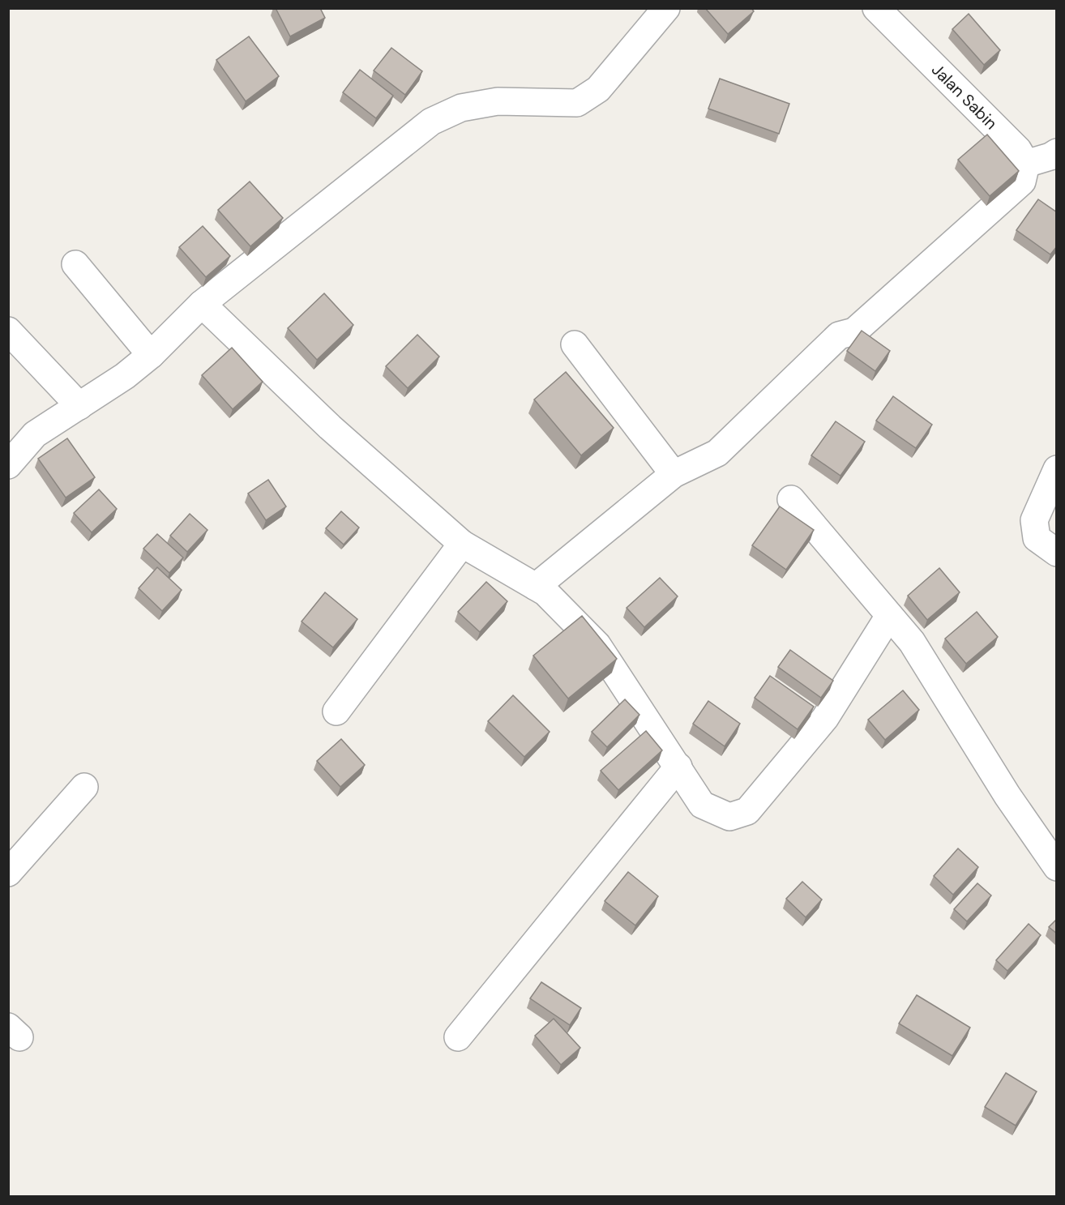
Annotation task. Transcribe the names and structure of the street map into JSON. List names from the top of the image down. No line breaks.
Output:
{"streets":{"street":["Jalan Sabin"]}}
